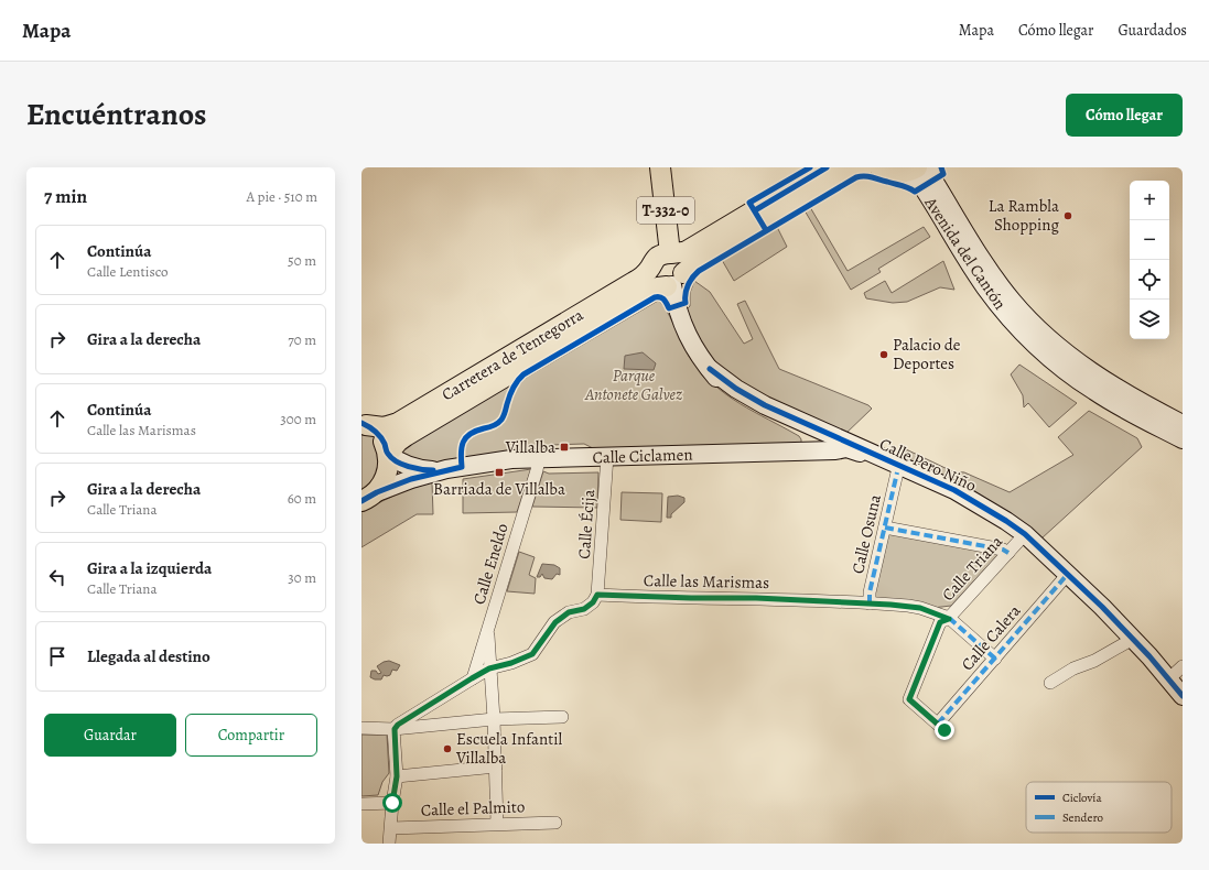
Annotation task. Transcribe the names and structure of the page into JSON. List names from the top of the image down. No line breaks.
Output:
{"streets":{"main road":["T-332-0","Carretera de Tentegorra"],"street":["Avenida del Cantón","Calle Ciclamen","Calle Pero Niño","Calle Écija","Calle Osuna","Calle Eneldo","Calle Triana","Calle las Marismas","Calle Calera","Calle el Palmito"]},"crossings":[["T-332-0","Carretera de Tentegorra"],["T-332-0","Calle Pero Niño"],["Carretera de Tentegorra","Calle Ciclamen"],["Carretera de Tentegorra","Calle Pero Niño"],["Calle Ciclamen","Calle Pero Niño"],["Calle Ciclamen","Calle Écija"],["Calle Ciclamen","Calle Eneldo"],["Calle Pero Niño","Calle Osuna"],["Calle Pero Niño","Calle Triana"],["Calle Pero Niño","Calle Calera"],["Calle Écija","Calle las Marismas"],["Calle Osuna","Calle las Marismas"],["Calle Triana","Calle las Marismas"],["Calle Triana","Calle Calera"],["Calle las Marismas","Calle Calera"]],"parks":["Parque Antonete Galvez"],"places":{"other":["La Rambla Shopping","Palacio de Deportes","Escuela Infantil Villalba"],"transit":["Villalba","Barriada de Villalba"]},"legend":["Ciclovía","Sendero"],"page":{"header":"Mapa","nav":["Mapa","Cómo llegar","Guardados"],"title":"Encuéntranos","buttons":["Cómo llegar",["Guardar","Compartir"]],"heading":["7 min","A pie · 510 m"],"map_buttons":["+","−"],"list":[["Continúa","Calle Lentisco","50 m"],["Gira a la derecha","70 m"],["Continúa","Calle las Marismas","300 m"],["Gira a la derecha","Calle Triana","60 m"],["Gira a la izquierda","Calle Triana","30 m"],"Llegada al destino"]}}
